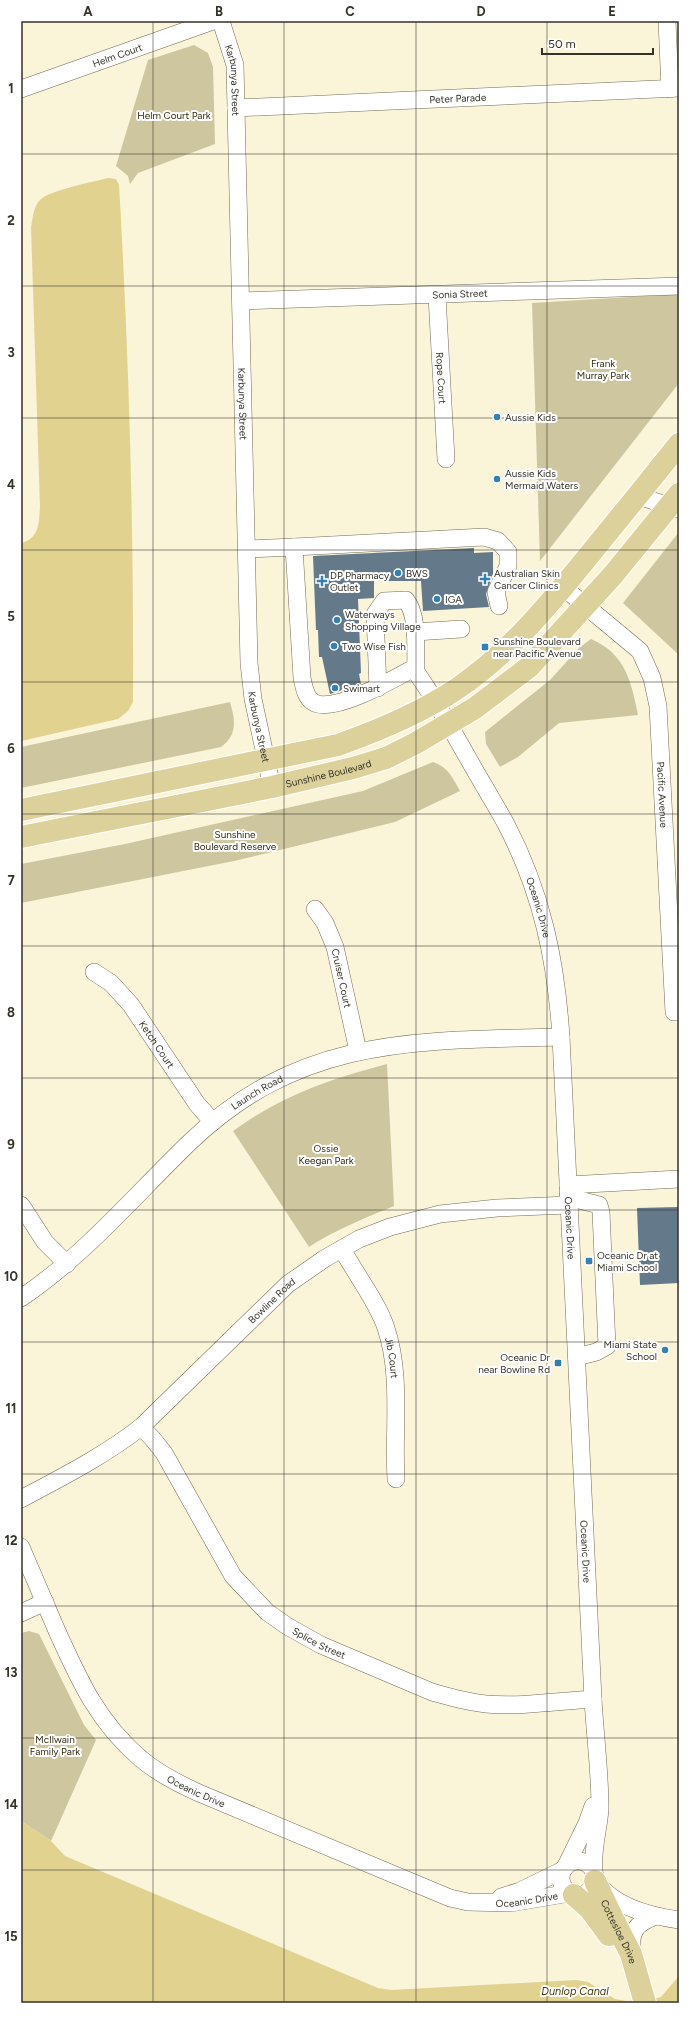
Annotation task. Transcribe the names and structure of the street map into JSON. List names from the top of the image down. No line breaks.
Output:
{"streets":{"main road":["Sunshine Boulevard","Cottesloe Drive"],"street":["Helm Court","Karbunya Street","Peter Parade","Sonia Street","Rope Court","Pacific Avenue","Oceanic Drive","Cruiser Court","Ketch Court","Launch Road","Bowline Road","Jib Court","Splice Street"]},"crossings":[["Karbunya Street","Peter Parade"],["Karbunya Street","Sonia Street"],["Karbunya Street","Sunshine Boulevard"],["Sonia Street","Rope Court"],["Sunshine Boulevard","Pacific Avenue"],["Sunshine Boulevard","Oceanic Drive"],["Oceanic Drive","Launch Road"],["Oceanic Drive","Bowline Road"],["Oceanic Drive","Splice Street"],["Oceanic Drive","Cottesloe Drive"],["Cruiser Court","Launch Road"],["Ketch Court","Launch Road"],["Bowline Road","Jib Court"],["Bowline Road","Splice Street"]],"water":["Dunlop Canal"],"parks":["Helm Court Park","Frank Murray Park","Sunshine Boulevard Reserve","Ossie Keegan Park","McIlwain Family Park"],"places":{"other":["Aussie Kids","Aussie Kids Mermaid Waters","BWS","IGA","Waterways Shopping Village","Two Wise Fish","Swimart","Miami State School"],"health":["Australian Skin Cancer Clinics","DP Pharmacy Outlet"],"transit":["Sunshine Boulevard near Pacific Avenue","Oceanic Dr at Miami School","Oceanic Dr near Bowline Rd"]},"scale_bar":"50 m","grid":{"columns":["A","B","C","D","E"],"rows":["1","2","3","4","5","6","7","8","9","10","11","12","13","14","15"]}}
